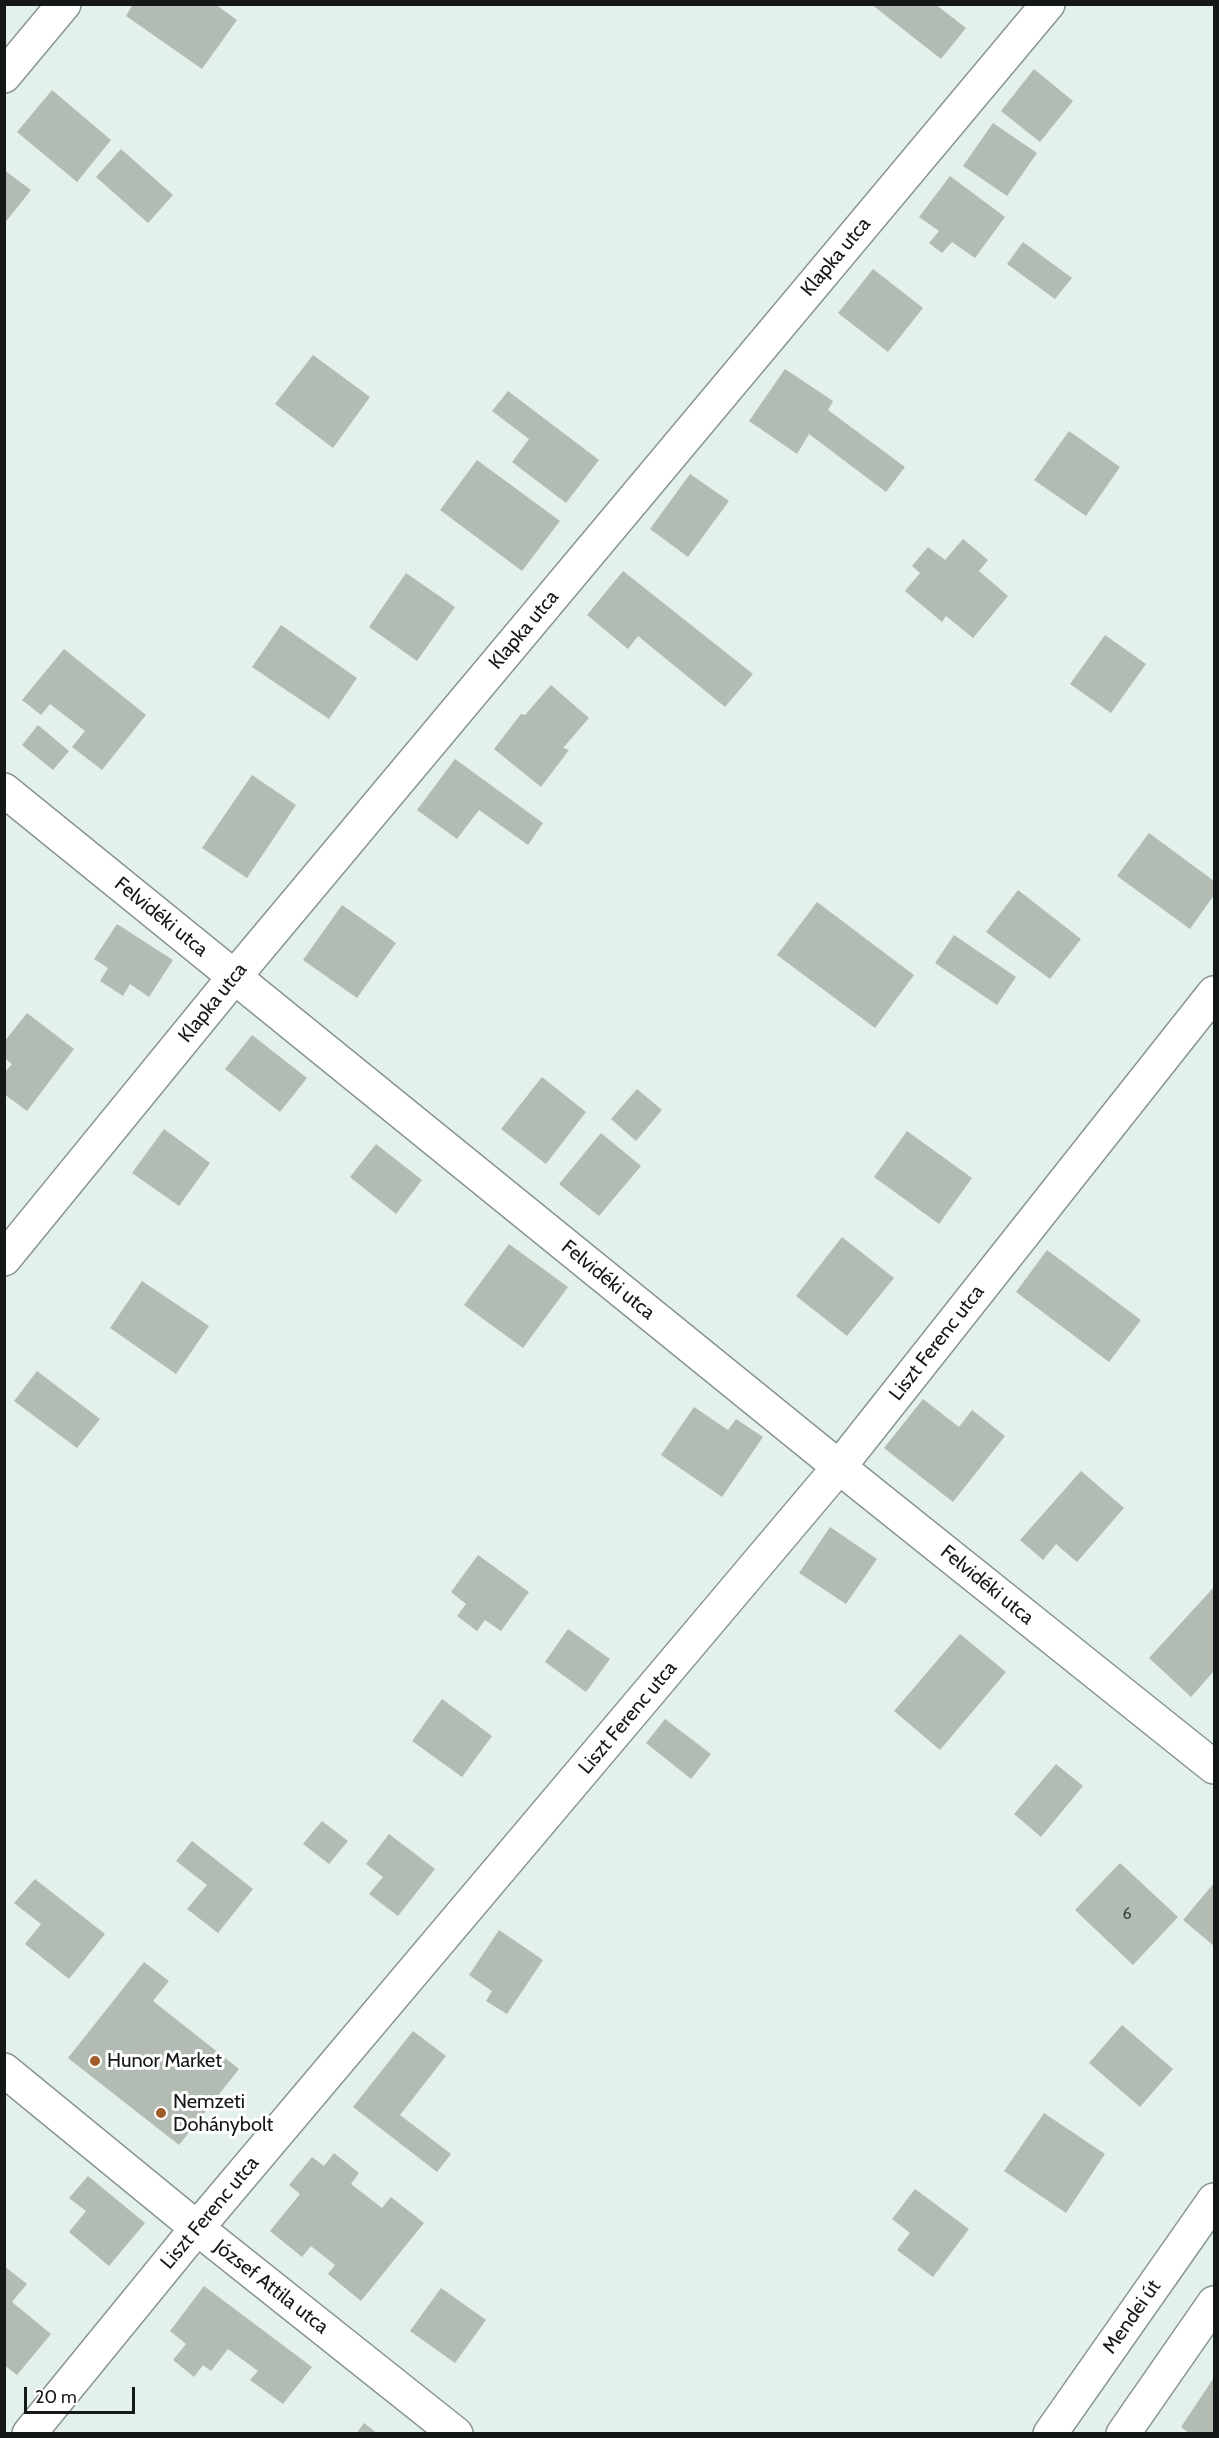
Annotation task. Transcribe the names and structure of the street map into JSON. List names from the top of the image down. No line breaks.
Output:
{"streets":{"street":["Klapka utca","Felvidéki utca","Liszt Ferenc utca","József Attila utca","Mendei út"]},"crossings":[["Klapka utca","Felvidéki utca"],["Felvidéki utca","Liszt Ferenc utca"],["Liszt Ferenc utca","József Attila utca"]],"places":["Hunor Market","Nemzeti Dohánybolt"],"house_numbers":["6"],"scale_bar":"20 m"}
